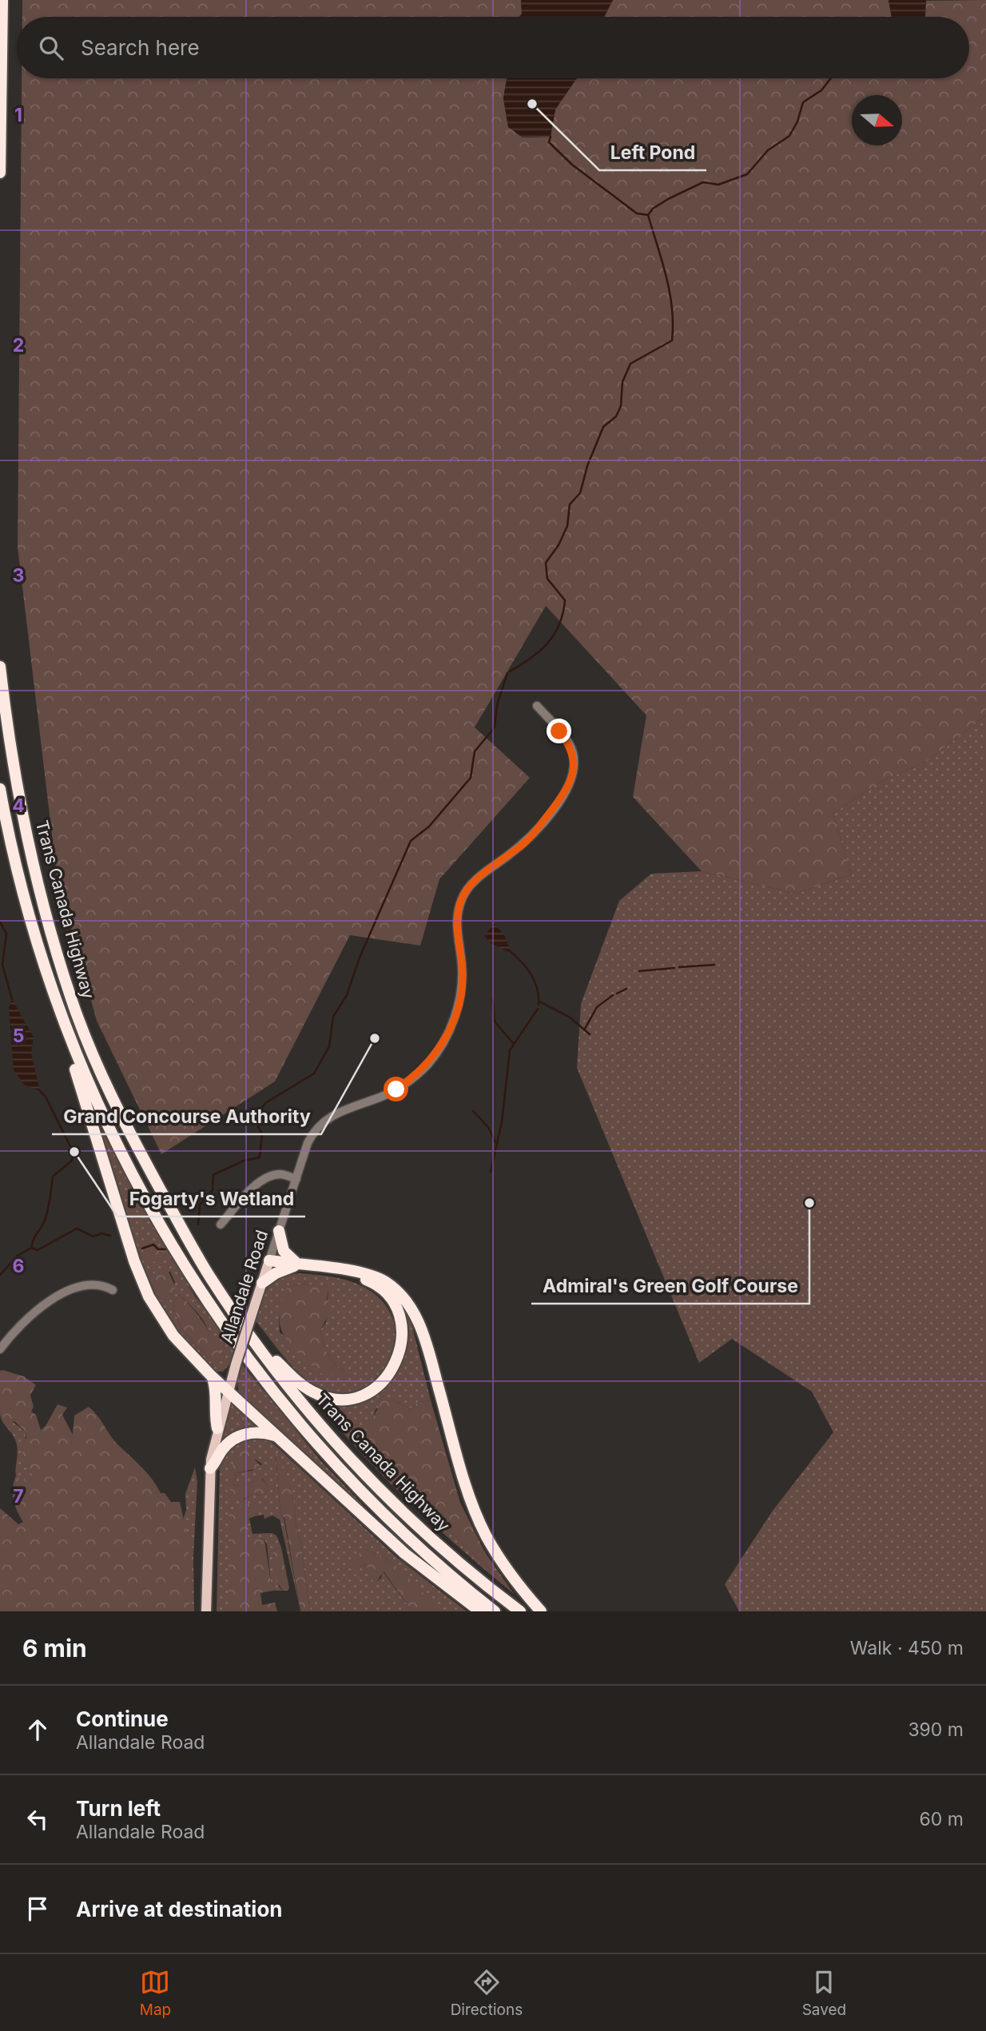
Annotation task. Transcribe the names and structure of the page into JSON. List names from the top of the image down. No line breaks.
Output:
{"streets":{"highway":["Trans Canada Highway"],"main road":["Allandale Road"]},"places":["Left Pond","Grand Concourse Authority","Fogarty's Wetland","Admiral's Green Golf Course"],"north":"right","page":{"search":"Search here","heading":["6 min","Walk · 450 m"],"list":[["Continue","Allandale Road","390 m"],["Turn left","Allandale Road","60 m"],"Arrive at destination"],"nav":["Map","Directions","Saved"]},"grid":{"rows":["1","2","3","4","5","6","7"]}}
